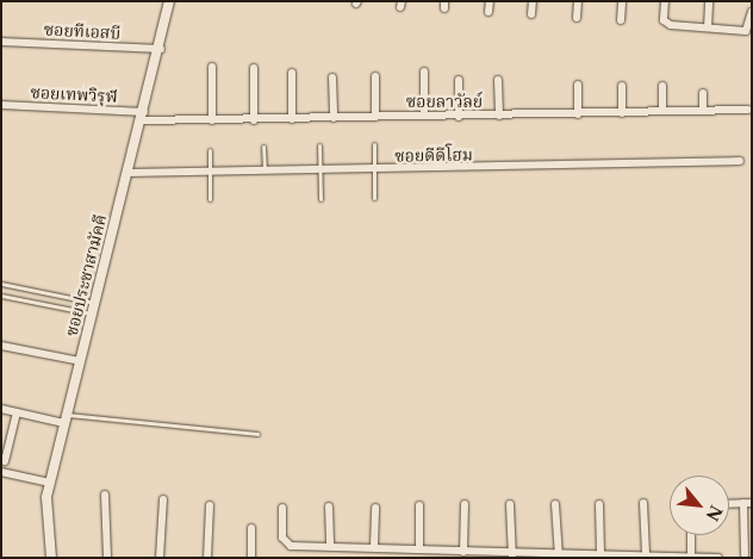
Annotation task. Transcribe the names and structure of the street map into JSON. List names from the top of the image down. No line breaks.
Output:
{"streets":{"street":["ซอยทีเอสบี","ซอยเทพวิรุฬ","ซอยลาวัลย์","ซอยดีดีโฮม","ซอยประชาสามัคคี"]},"crossings":[["ซอยทีเอสบี","ซอยประชาสามัคคี"],["ซอยเทพวิรุฬ","ซอยลาวัลย์"],["ซอยเทพวิรุฬ","ซอยประชาสามัคคี"],["ซอยลาวัลย์","ซอยประชาสามัคคี"],["ซอยดีดีโฮม","ซอยประชาสามัคคี"]],"north":"bottom right"}
